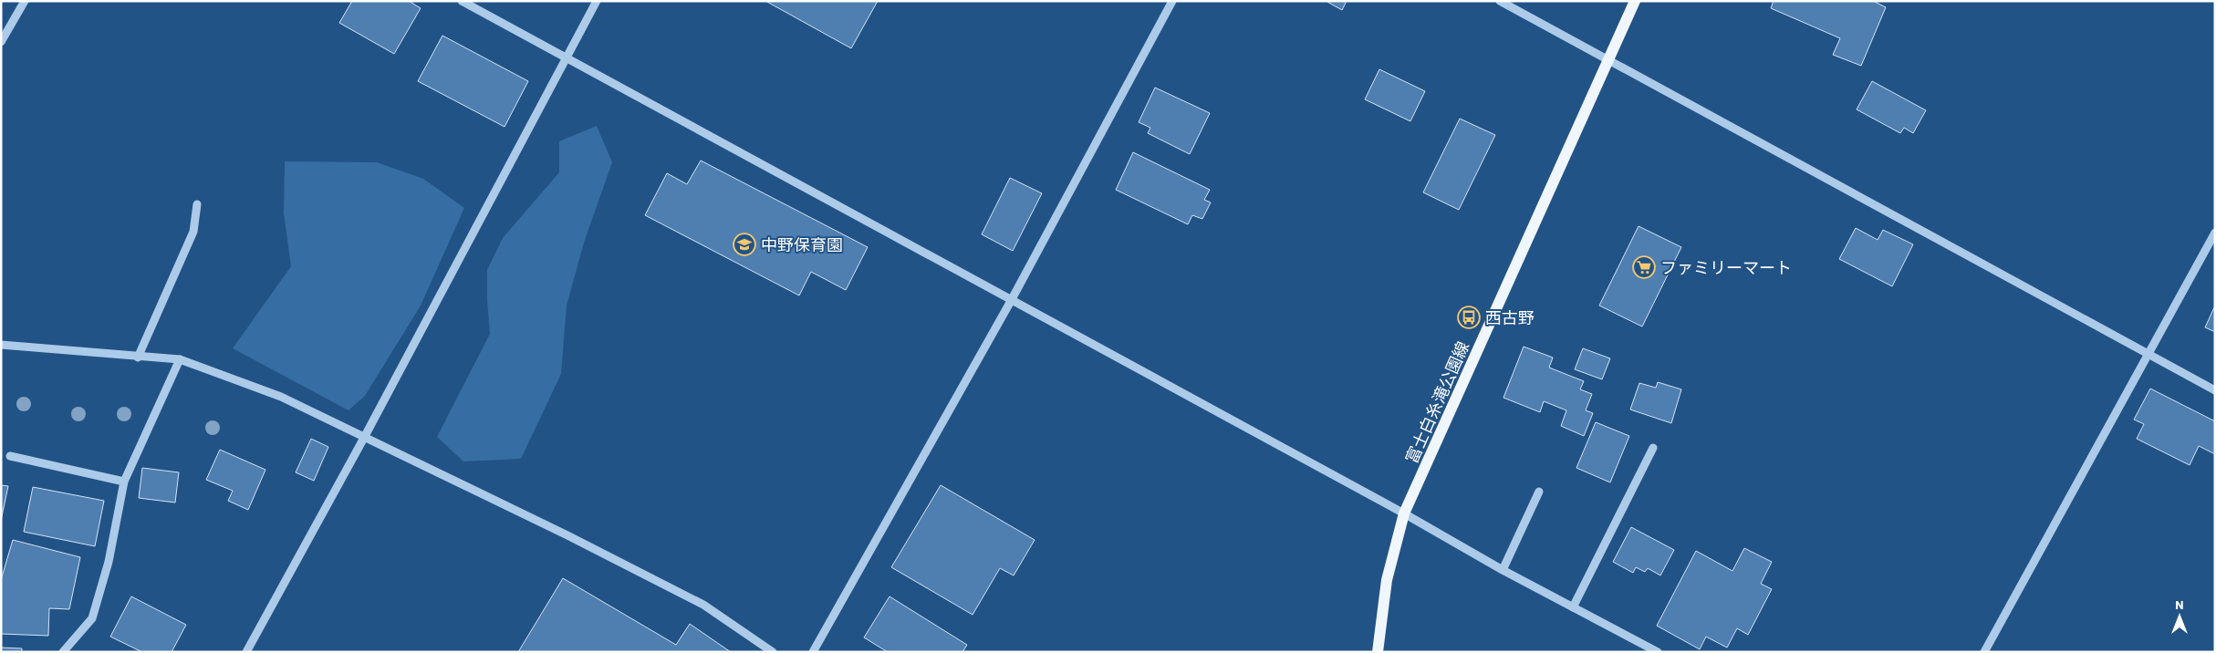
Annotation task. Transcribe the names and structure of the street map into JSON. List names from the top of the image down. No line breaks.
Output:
{"streets":{"main road":["富士白糸滝公園線"]},"places":{"school or university":["中野保育園"],"supermarket":["ファミリーマート"],"bus stop":["西古野"]},"north":"top"}
